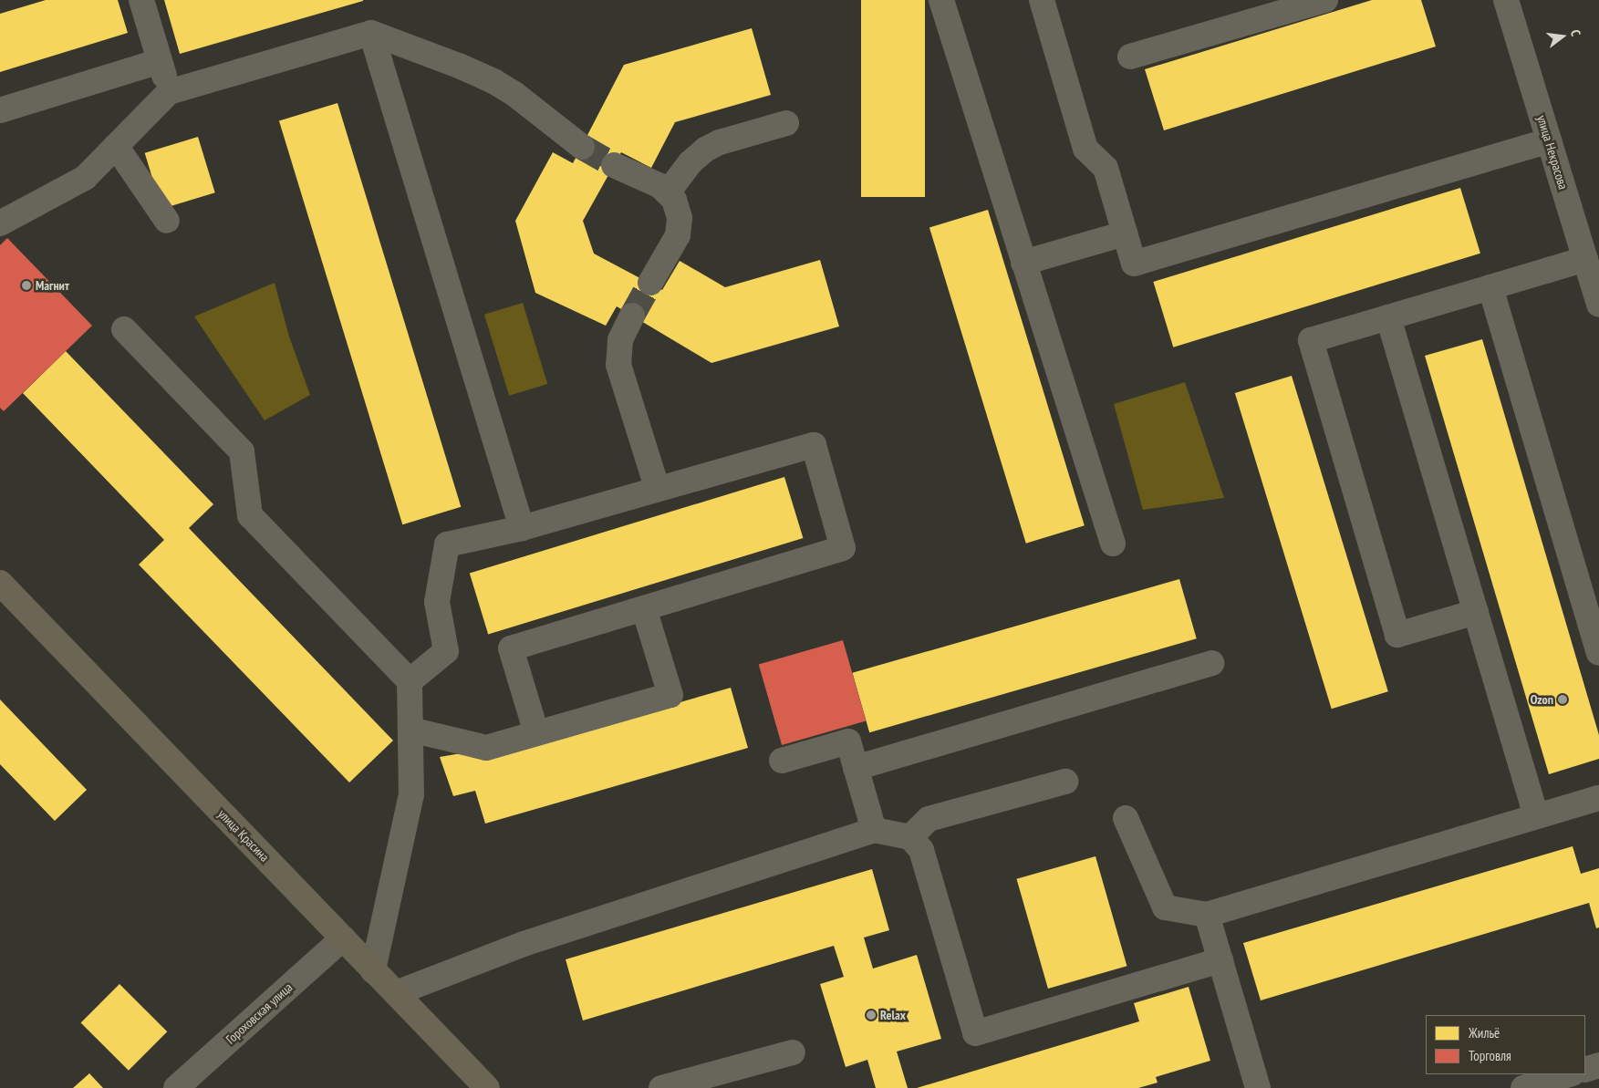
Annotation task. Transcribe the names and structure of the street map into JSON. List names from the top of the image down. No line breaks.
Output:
{"streets":{"main road":["улица Красина"],"street":["улица Некрасова","Гороховская улица"]},"crossings":[["улица Красина","Гороховская улица"]],"places":["Магнит","Ozon","Relax"],"legend":["Жильё","Торговля"],"north":"right"}
